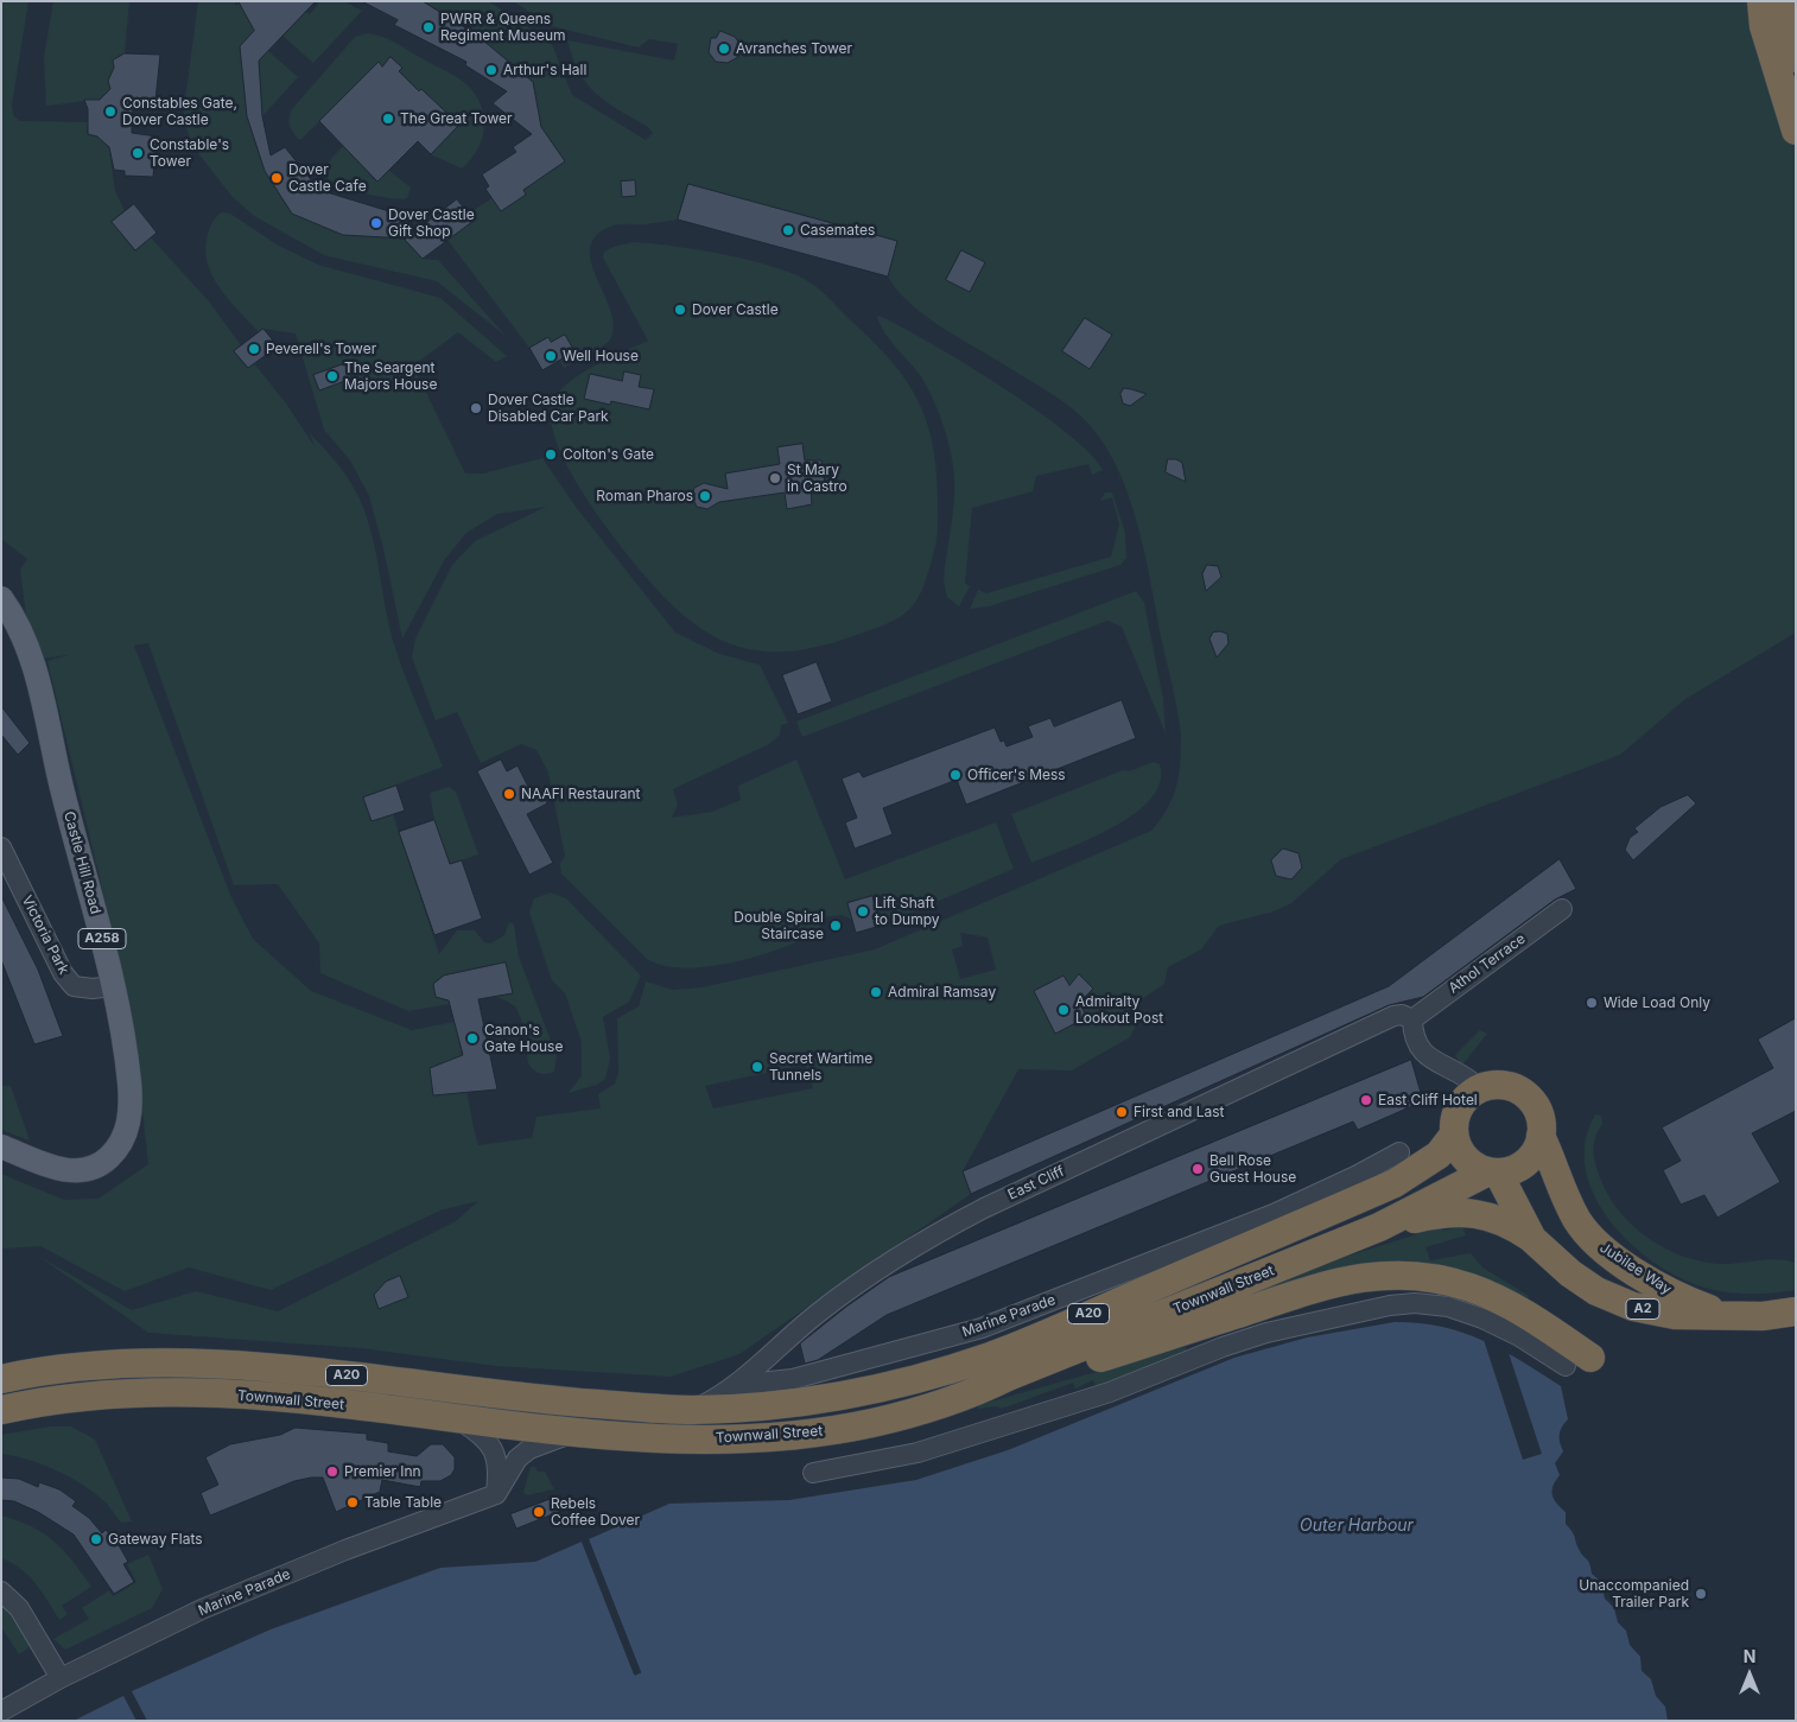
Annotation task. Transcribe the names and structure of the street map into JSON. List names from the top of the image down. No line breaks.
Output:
{"streets":{"highway":["Jubilee Way","Townwall Street","A2","A20"],"main road":["Castle Hill Road","A258"],"street":["Victoria Park","Athol Terrace","East Cliff","Marine Parade"]},"crossings":[["Castle Hill Road","Victoria Park"],["Athol Terrace","East Cliff"],["East Cliff","Townwall Street"],["East Cliff","Marine Parade"],["Jubilee Way","Townwall Street"],["Townwall Street","Marine Parade"]],"water":["Outer Harbour"],"places":["PWRR & Queens Regiment Museum","Avranches Tower","Arthur's Hall","Constables Gate, Dover Castle","The Great Tower","Constable's Tower","Dover Castle Cafe","Dover Castle Gift Shop","Casemates","Dover Castle","Peverell's Tower","Well House","The Seargent Majors House","Dover Castle Disabled Car Park","Colton's Gate","St Mary in Castro","Roman Pharos","Officer's Mess","NAAFI Restaurant","Lift Shaft to Dumpy","Double Spiral Staircase","Admiral Ramsay","Wide Load Only","Admiralty Lookout Post","Canon's Gate House","Secret Wartime Tunnels","East Cliff Hotel","First and Last","Bell Rose Guest House","Premier Inn","Table Table","Rebels Coffee Dover","Gateway Flats","Unaccompanied Trailer Park"],"north":"top"}
